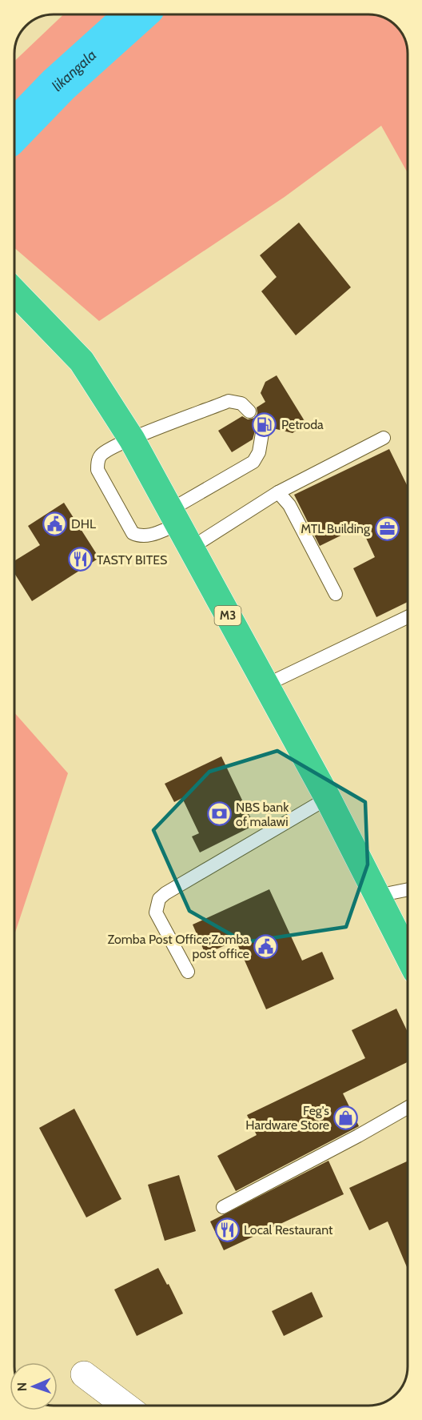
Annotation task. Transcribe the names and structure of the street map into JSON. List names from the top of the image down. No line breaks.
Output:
{"streets":{"highway":["M3"]},"water":["likangala"],"places":{"fuel station":["Petroda"],"public building":["DHL","Zomba Post Office;Zomba post office"],"office":["MTL Building"],"restaurant":["TASTY BITES","Local Restaurant"],"bank":["NBS bank of malawi"],"shop":["Feg's Hardware Store"]},"north":"left"}
